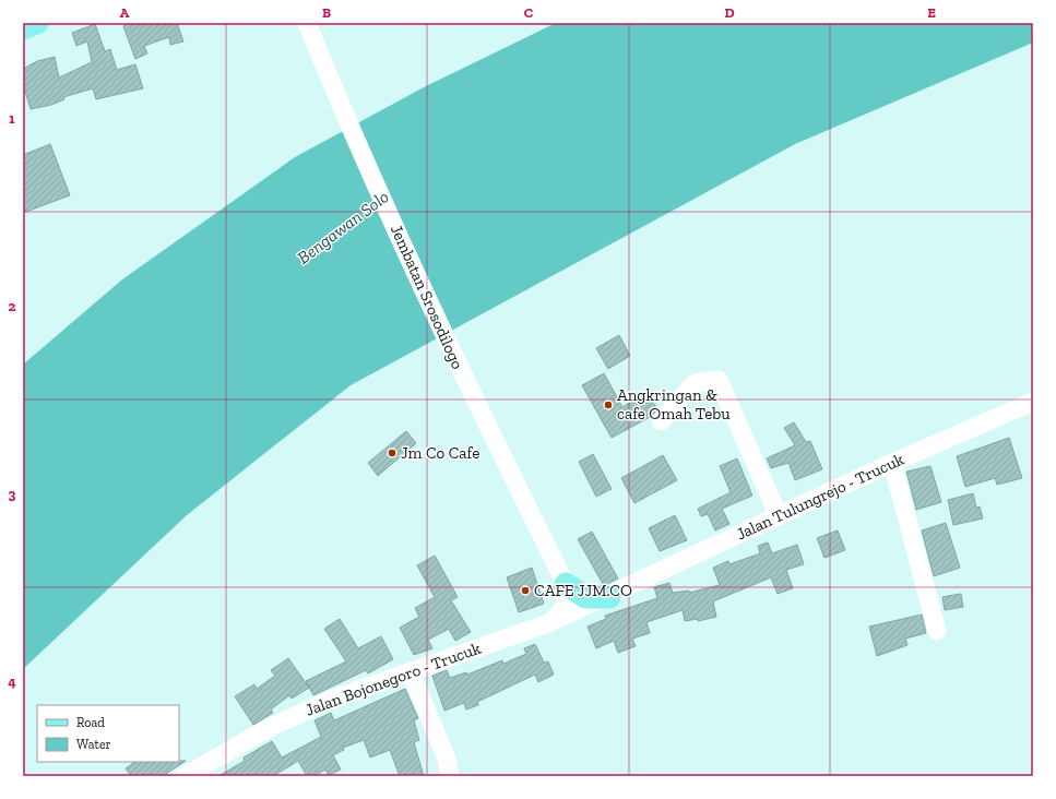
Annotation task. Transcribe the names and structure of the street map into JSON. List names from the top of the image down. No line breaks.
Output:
{"streets":{"street":["Jembatan Srosodilogo","Jalan Tulungrejo - Trucuk","Jalan Bojonegoro - Trucuk"]},"crossings":[["Jalan Tulungrejo - Trucuk","Jalan Bojonegoro - Trucuk"]],"water":["Bengawan Solo"],"places":["Angkringan & cafe Omah Tebu","Jm Co Cafe","CAFE JJM.CO"],"legend":["Road","Water"],"grid":{"columns":["A","B","C","D","E"],"rows":["1","2","3","4"]}}
